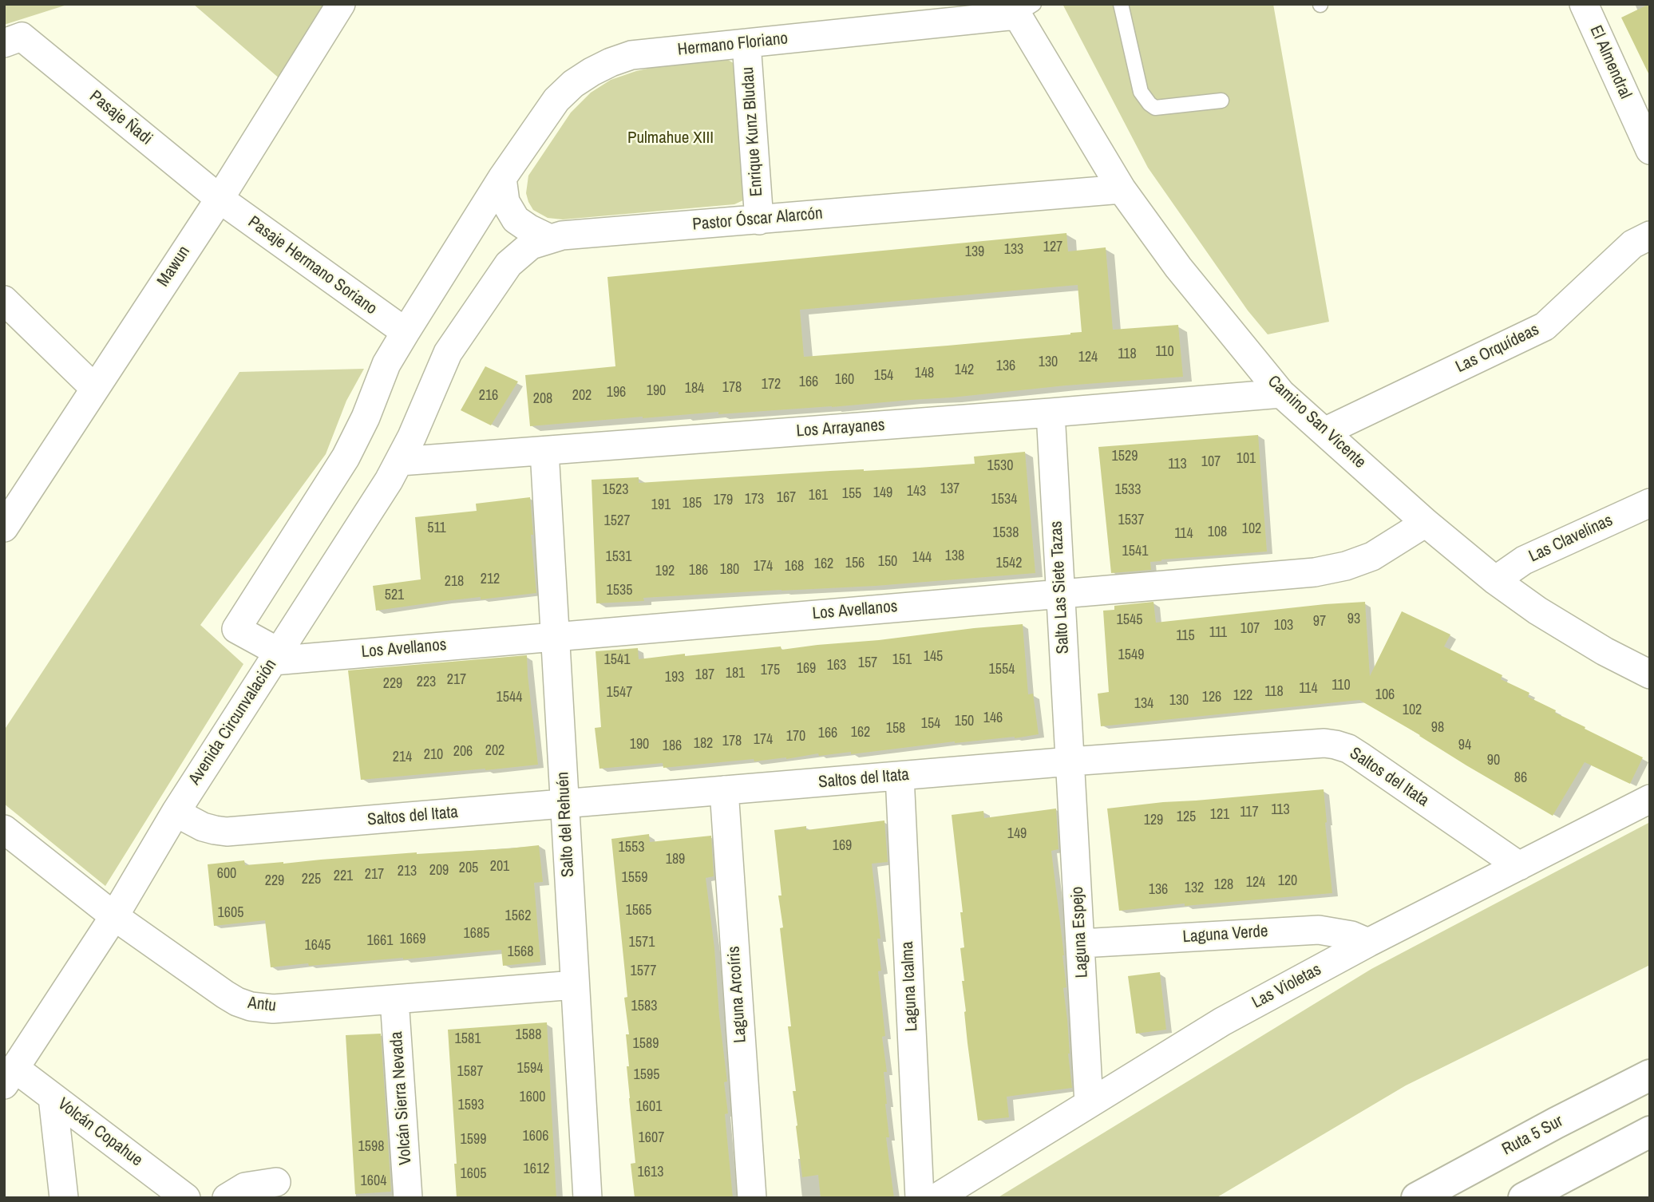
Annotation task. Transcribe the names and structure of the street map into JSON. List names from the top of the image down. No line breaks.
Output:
{"streets":{"highway":["Ruta 5 Sur"],"street":["Hermano Floriano","El Almendral","Pasaje Ñadi","Enrique Kunz Bludau","Pastor Óscar Alarcón","Pasaje Hermano Soriano","Mawun","Las Orquídeas","Camino San Vicente","Los Arrayanes","Las Clavelinas","Salto Las Siete Tazas","Los Avellanos","Avenida Circunvalación","Saltos del Itata","Salto del Rehuén","Laguna Espejo","Laguna Verde","Laguna Icalma","Las Violetas","Laguna Arcoíris","Antu","Volcán Sierra Nevada","Volcán Copahue"]},"crossings":[["Hermano Floriano","Enrique Kunz Bludau"],["Hermano Floriano","Pasaje Hermano Soriano"],["Hermano Floriano","Camino San Vicente"],["Hermano Floriano","Los Avellanos"],["Hermano Floriano","Avenida Circunvalación"],["Pasaje Ñadi","Pasaje Hermano Soriano"],["Pasaje Ñadi","Mawun"],["Enrique Kunz Bludau","Pastor Óscar Alarcón"],["Pastor Óscar Alarcón","Camino San Vicente"],["Pastor Óscar Alarcón","Avenida Circunvalación"],["Pasaje Hermano Soriano","Mawun"],["Las Orquídeas","Camino San Vicente"],["Camino San Vicente","Los Arrayanes"],["Camino San Vicente","Las Clavelinas"],["Camino San Vicente","Los Avellanos"],["Los Arrayanes","Salto Las Siete Tazas"],["Los Arrayanes","Avenida Circunvalación"],["Los Arrayanes","Salto del Rehuén"],["Salto Las Siete Tazas","Los Avellanos"],["Salto Las Siete Tazas","Saltos del Itata"],["Salto Las Siete Tazas","Laguna Espejo"],["Los Avellanos","Avenida Circunvalación"],["Los Avellanos","Salto del Rehuén"],["Avenida Circunvalación","Saltos del Itata"],["Avenida Circunvalación","Antu"],["Avenida Circunvalación","Volcán Copahue"],["Saltos del Itata","Salto del Rehuén"],["Saltos del Itata","Laguna Espejo"],["Saltos del Itata","Laguna Icalma"],["Saltos del Itata","Las Violetas"],["Saltos del Itata","Laguna Arcoíris"],["Salto del Rehuén","Antu"],["Laguna Espejo","Laguna Verde"],["Laguna Espejo","Las Violetas"],["Laguna Verde","Las Violetas"],["Antu","Volcán Sierra Nevada"]],"parks":["Pulmahue XIII"],"house_numbers":["127","133","139","110","118","124","130","136","142","148","154","160","166","172","178","184","190","196","216","202","208","1529","101","107","113","1530","137","1523","1533","143","149","155","161","167","173","1534","179","185","191","1537","1527","511","102","108","1538","114","1541","138","1531","144","150","156","1542","162","174","168","180","186","192","212","218","1535","521","93","1545","97","103","107","111","115","1549","145","1541","151","157","163","169","1554","175","181","187","193","217","223","229","110","114","118","1547","106","122","1544","126","130","134","102","146","150","154","98","158","162","166","170","174","178","182","190","94","186","202","206","210","214","90","86","113","117","121","125","129","149","169","1553","189","201","205","209","213","600","217","221","1559","225","229","120","124","128","132","136","1565","1605","1562","1685","1669","1661","1571","1645","1568","1577","1583","1588","1581","1589","1594","1587","1595","1600","1593","1601","1606","1607","1599","1598","1612","1613","1605","1604"]}
